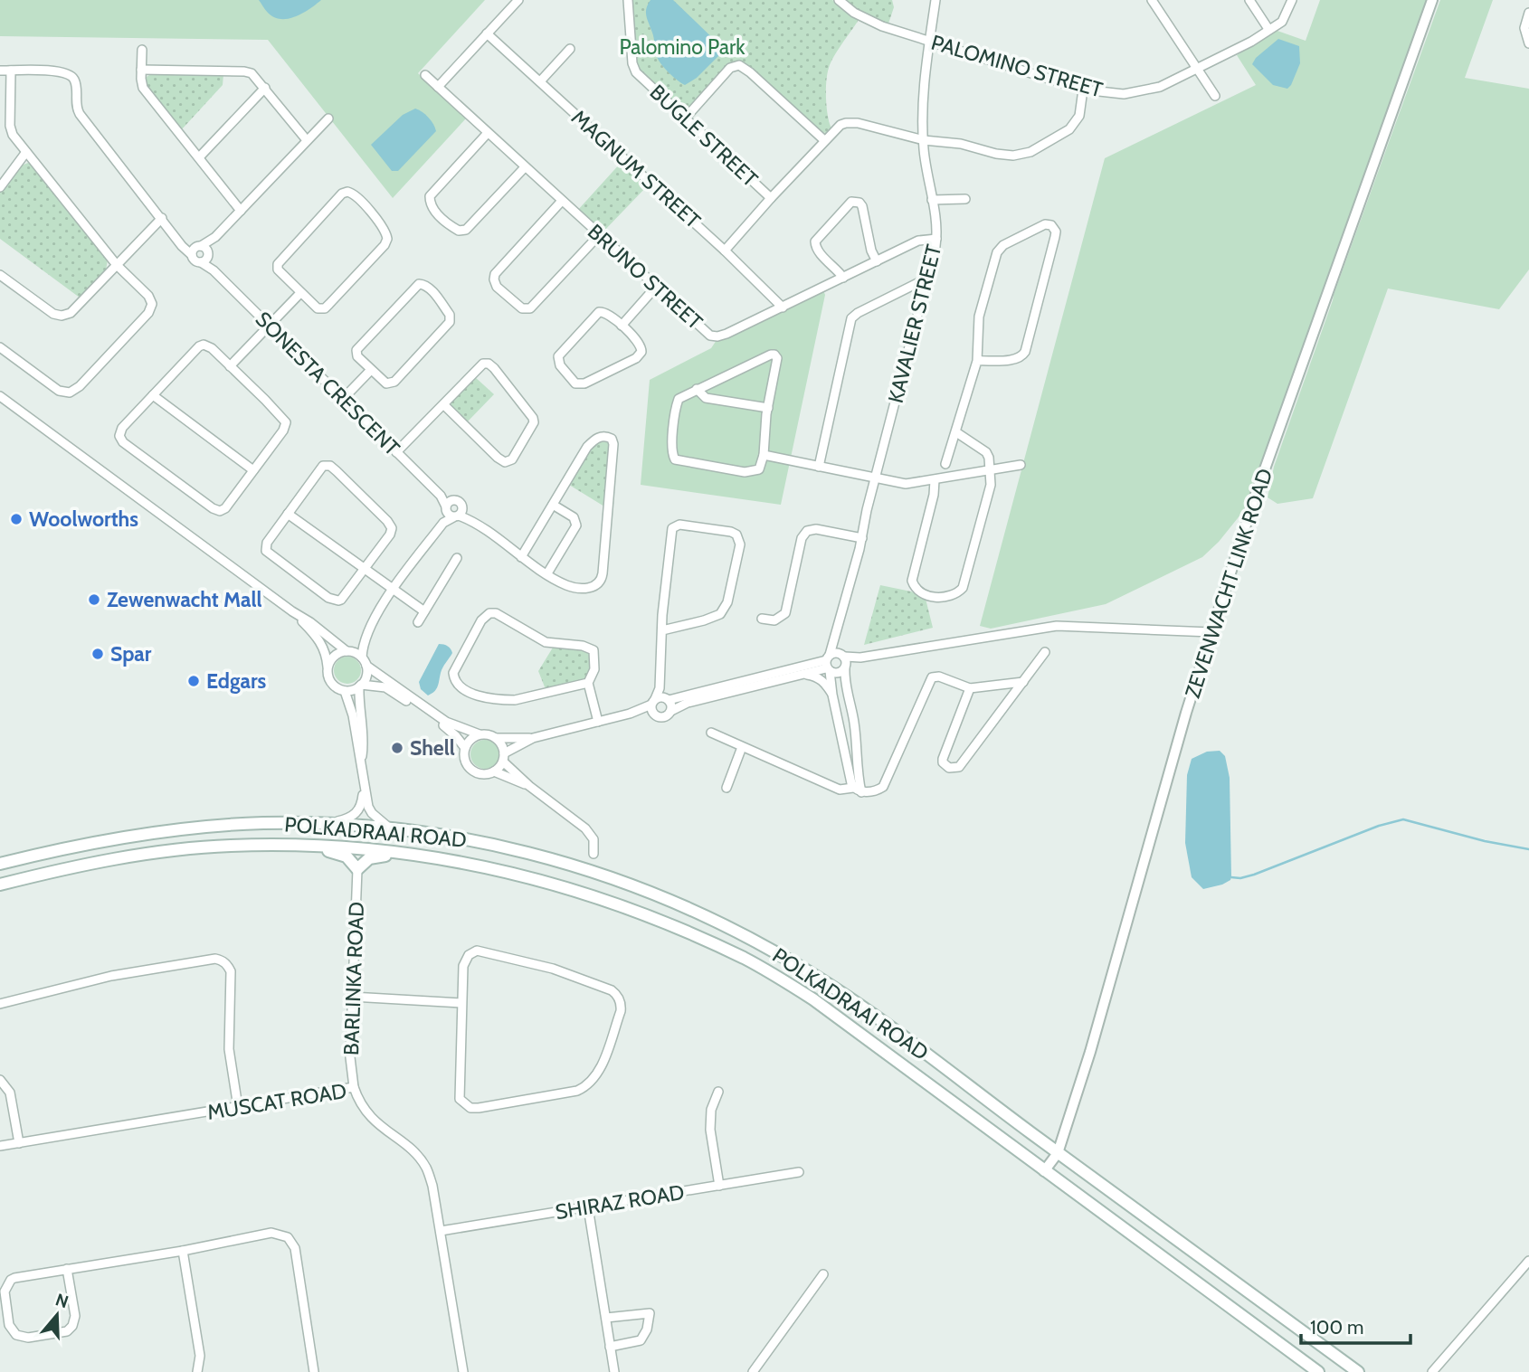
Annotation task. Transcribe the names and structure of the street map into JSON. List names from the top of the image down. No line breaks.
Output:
{"streets":{"main road":["POLKADRAAI ROAD"],"street":["PALOMINO STREET","BUGLE STREET","MAGNUM STREET","BRUNO STREET","KAVALIER STREET","SONESTA CRESCENT","ZEVENWACHT LINK ROAD","BARLINKA ROAD","MUSCAT ROAD","SHIRAZ ROAD"]},"crossings":[["PALOMINO STREET","KAVALIER STREET"],["MAGNUM STREET","BRUNO STREET"],["BRUNO STREET","KAVALIER STREET"],["ZEVENWACHT LINK ROAD","POLKADRAAI ROAD"],["BARLINKA ROAD","MUSCAT ROAD"],["MUSCAT ROAD","SHIRAZ ROAD"]],"parks":["Palomino Park"],"places":["Woolworths","Zewenwacht Mall","Spar","Edgars","Shell"],"scale_bar":"100 m","north":"top"}
